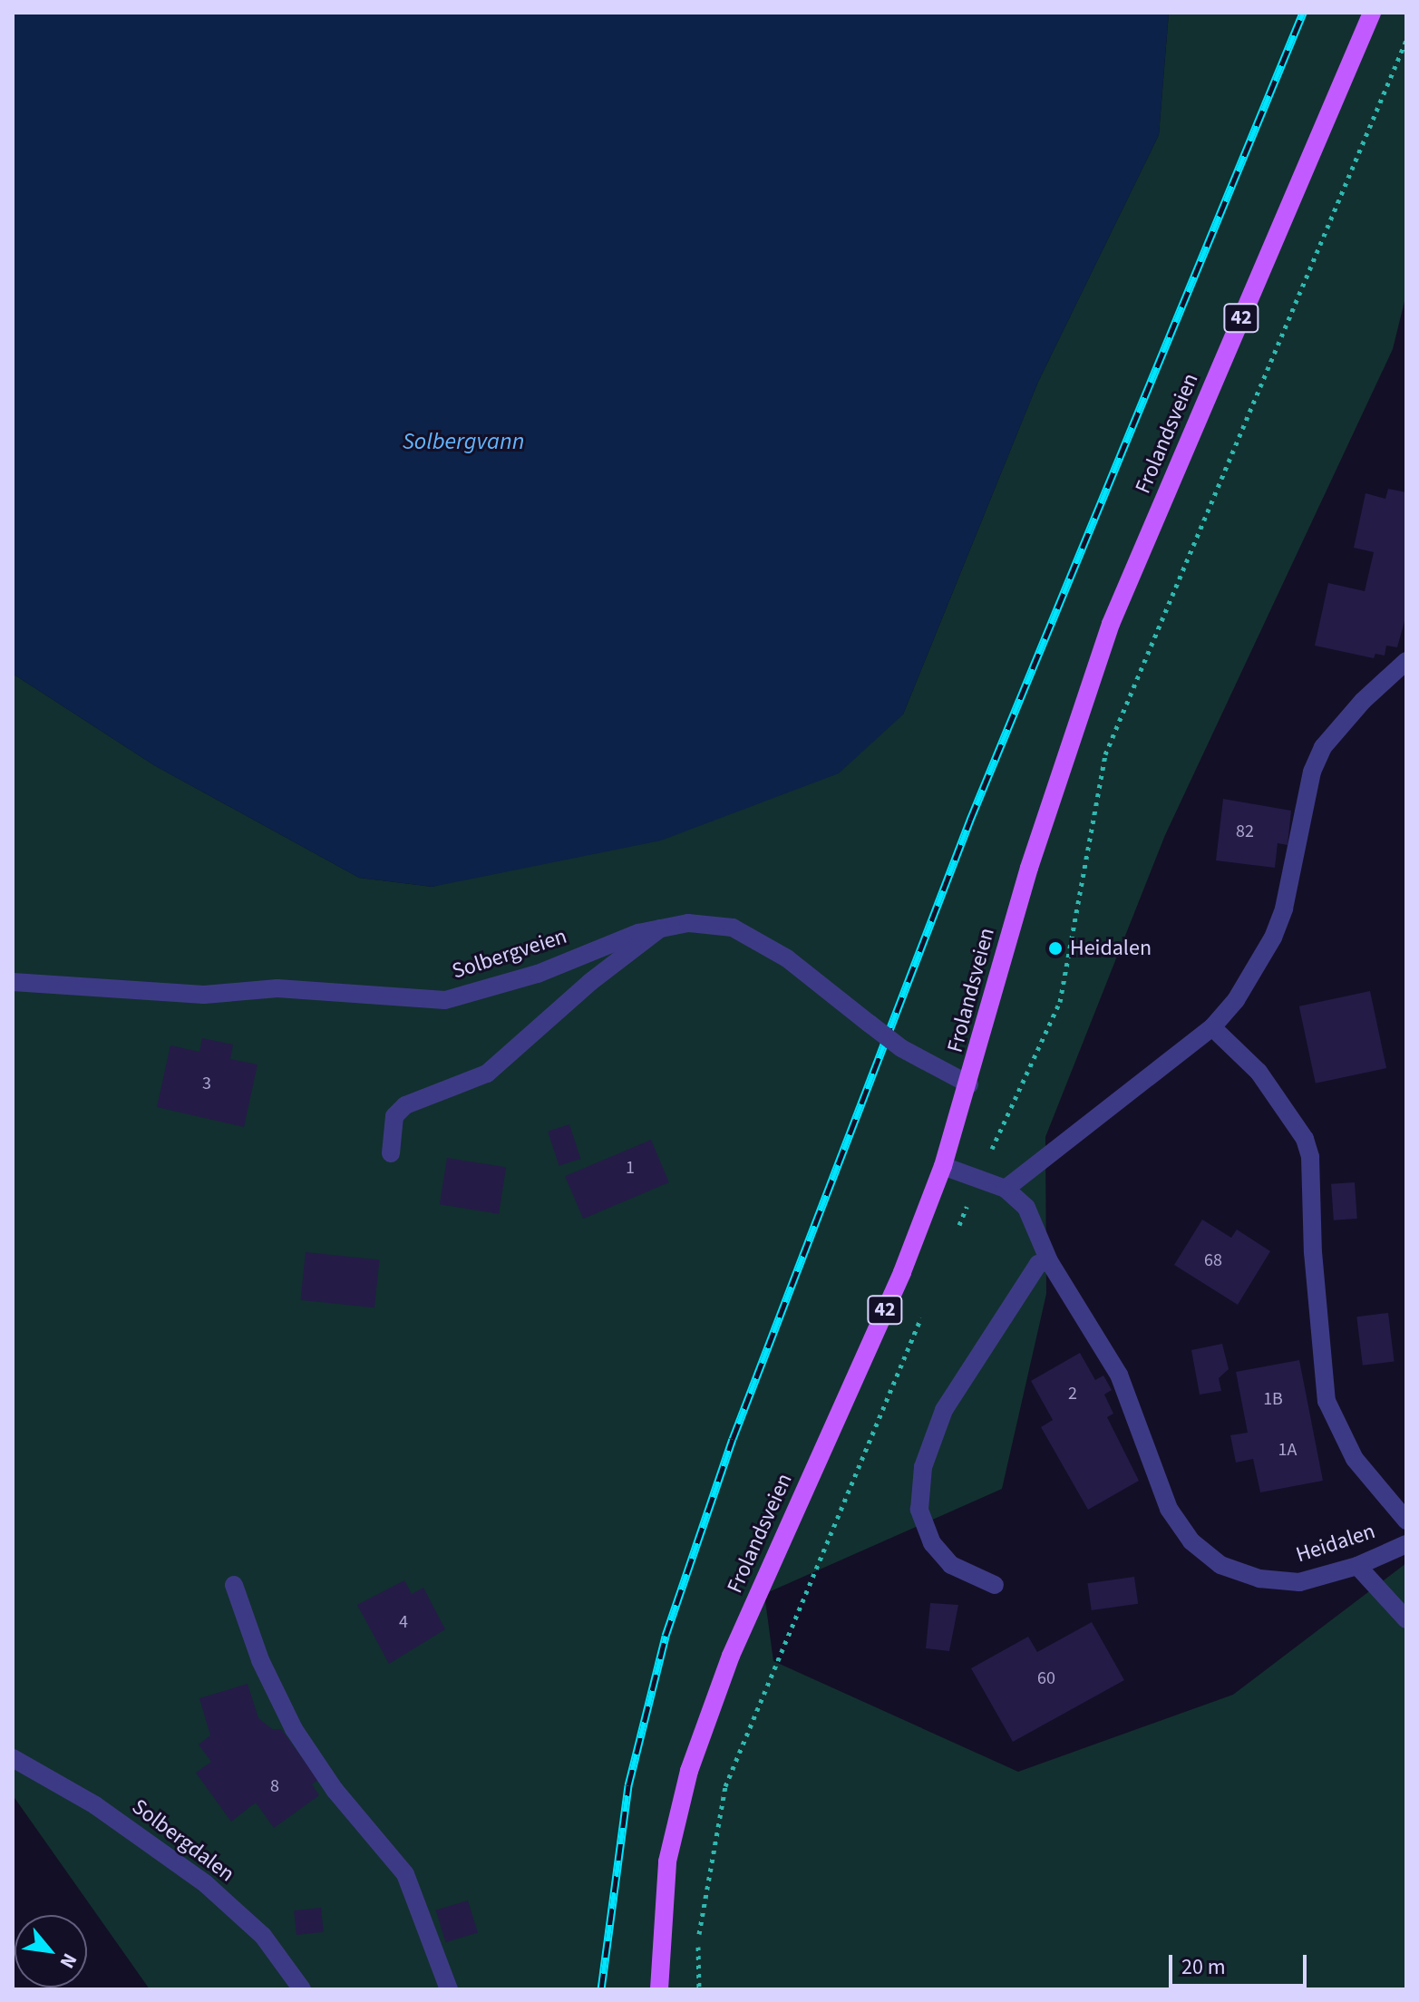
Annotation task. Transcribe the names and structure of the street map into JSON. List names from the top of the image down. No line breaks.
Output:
{"streets":{"main road":["42","Frolandsveien"],"street":["Solbergveien","Heidalen","Solbergdalen"]},"crossings":[["Frolandsveien","Solbergveien"],["Frolandsveien","Heidalen"]],"water":["Solbergvann"],"places":["Heidalen"],"house_numbers":["82","3","1","68","2","1B","1A","4","60","8"],"scale_bar":"20 m","north":"bottom right"}
